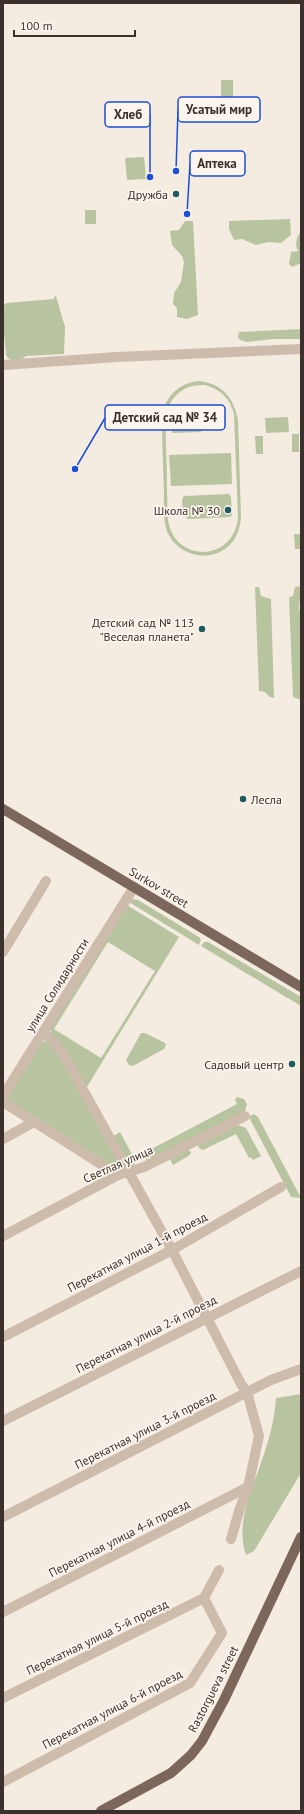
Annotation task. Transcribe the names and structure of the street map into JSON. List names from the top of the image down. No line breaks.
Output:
{"streets":{"main road":["Surkov street","Rastorgueva street"],"street":["улица Солидарности","Светлая улица","Перекатная улица 1-й проезд","Перекатная улица 2-й проезд","Перекатная улица 3-й проезд","Перекатная улица 4-й проезд","Перекатная улица 5-й проезд","Перекатная улица 6-й проезд"]},"crossings":[["Surkov street","улица Солидарности"],["Перекатная улица 5-й проезд","Перекатная улица 6-й проезд"]],"places":["Усатый мир","Хлеб","Дружба","Аптека","Детский сад № 34","Школа № 30","Детский сад № 113 \"Веселая планета\"","Лесла","Садовый центр"],"scale_bar":"100 m"}
